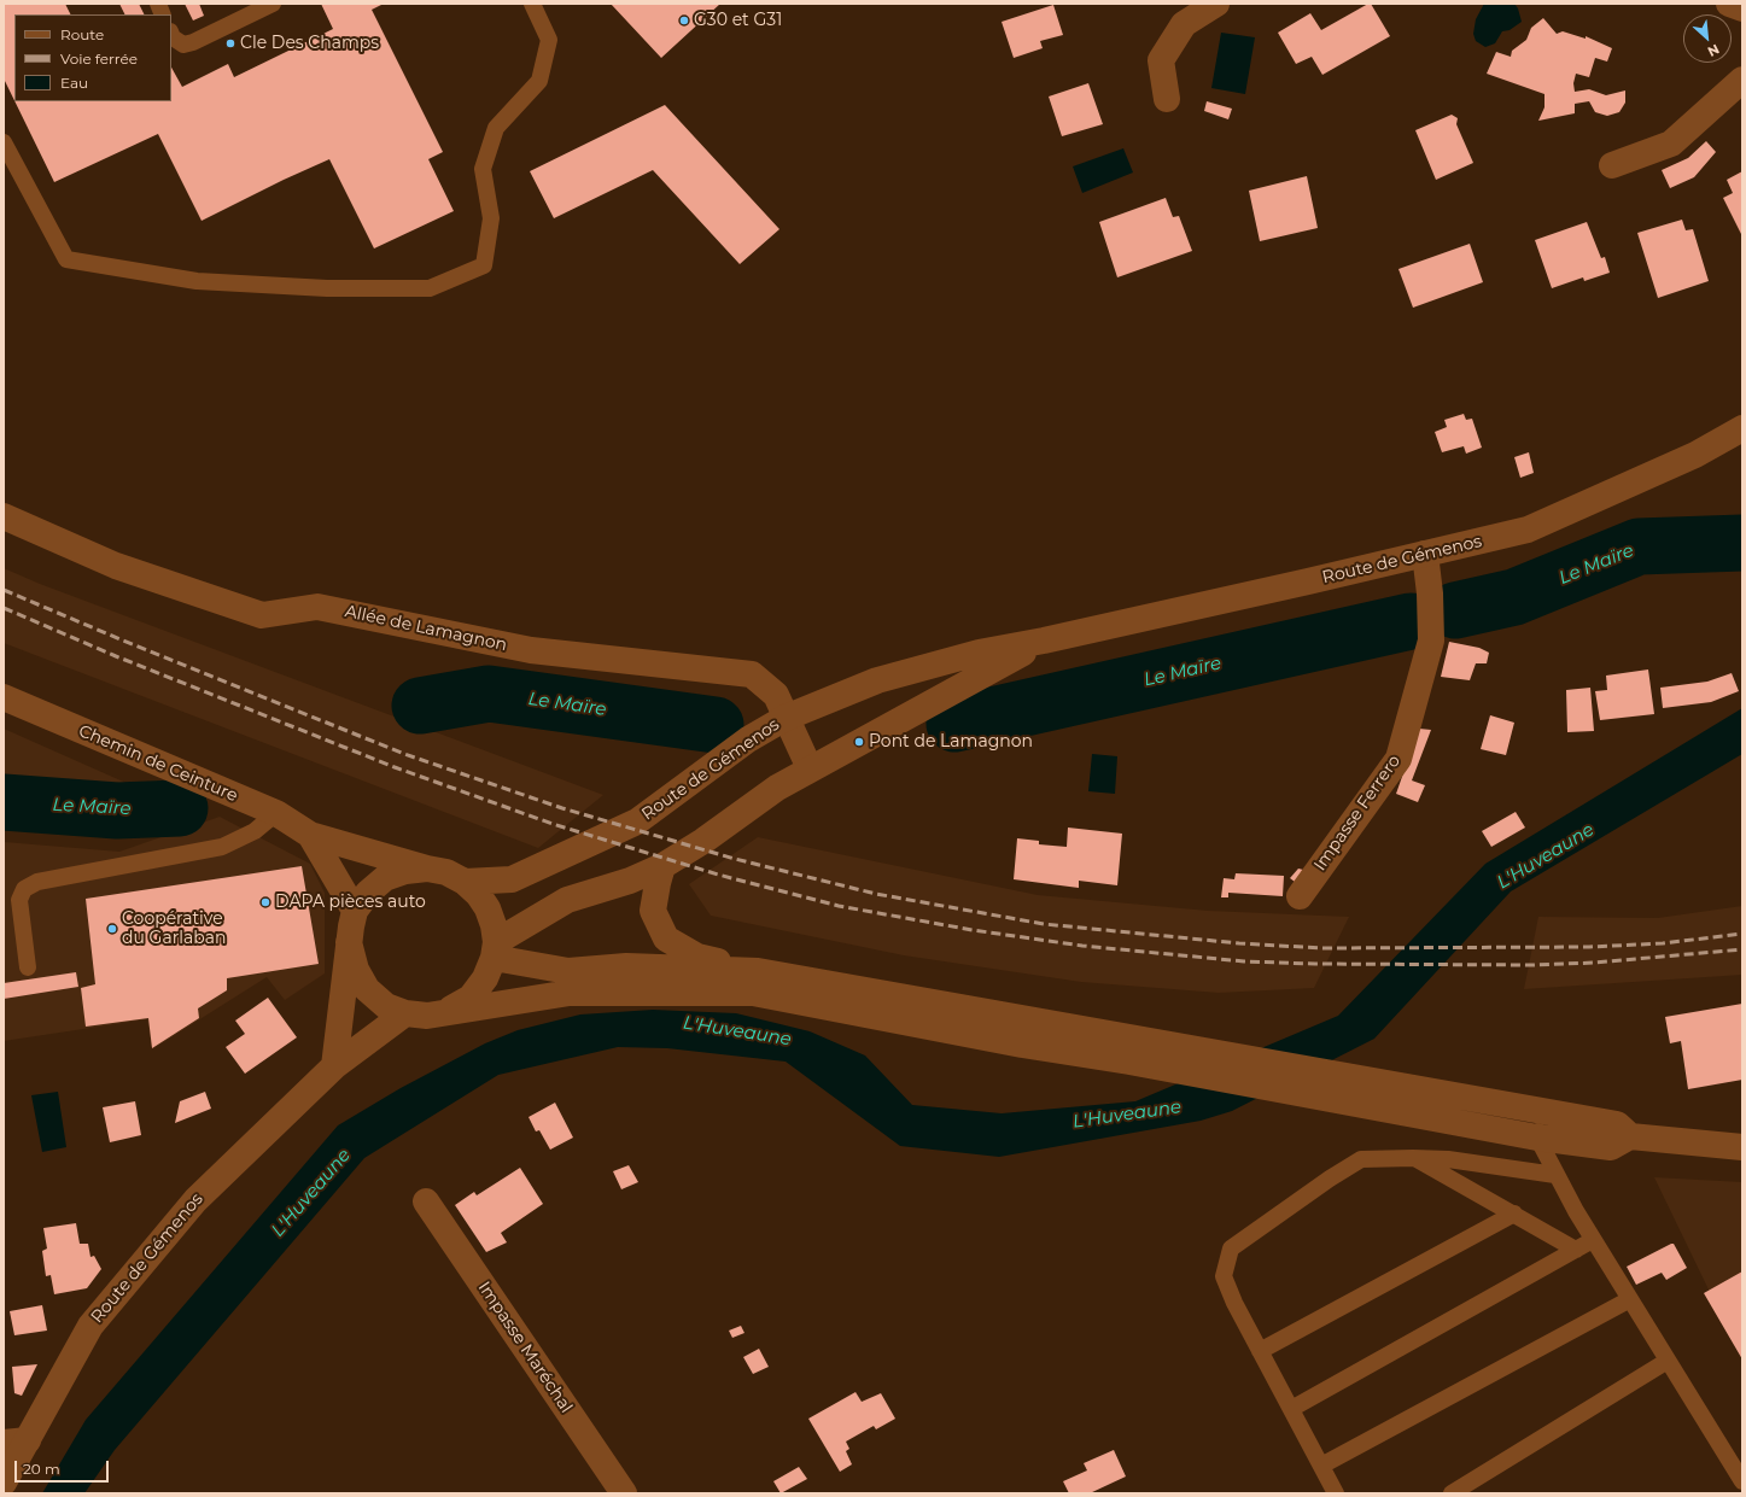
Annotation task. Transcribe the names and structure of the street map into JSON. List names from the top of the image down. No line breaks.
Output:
{"streets":{"street":["Route de Gémenos","Allée de Lamagnon","Chemin de Ceinture","Impasse Ferrero","Impasse Maréchal"]},"crossings":[["Route de Gémenos","Allée de Lamagnon"],["Route de Gémenos","Chemin de Ceinture"],["Route de Gémenos","Impasse Ferrero"]],"water":["Le Maïre","L'Huveaune"],"places":["G30 et G31","Cle Des Champs","Pont de Lamagnon","DAPA pièces auto","Coopérative du Garlaban"],"legend":["Route","Voie ferrée","Eau"],"scale_bar":"20 m","north":"bottom right"}
